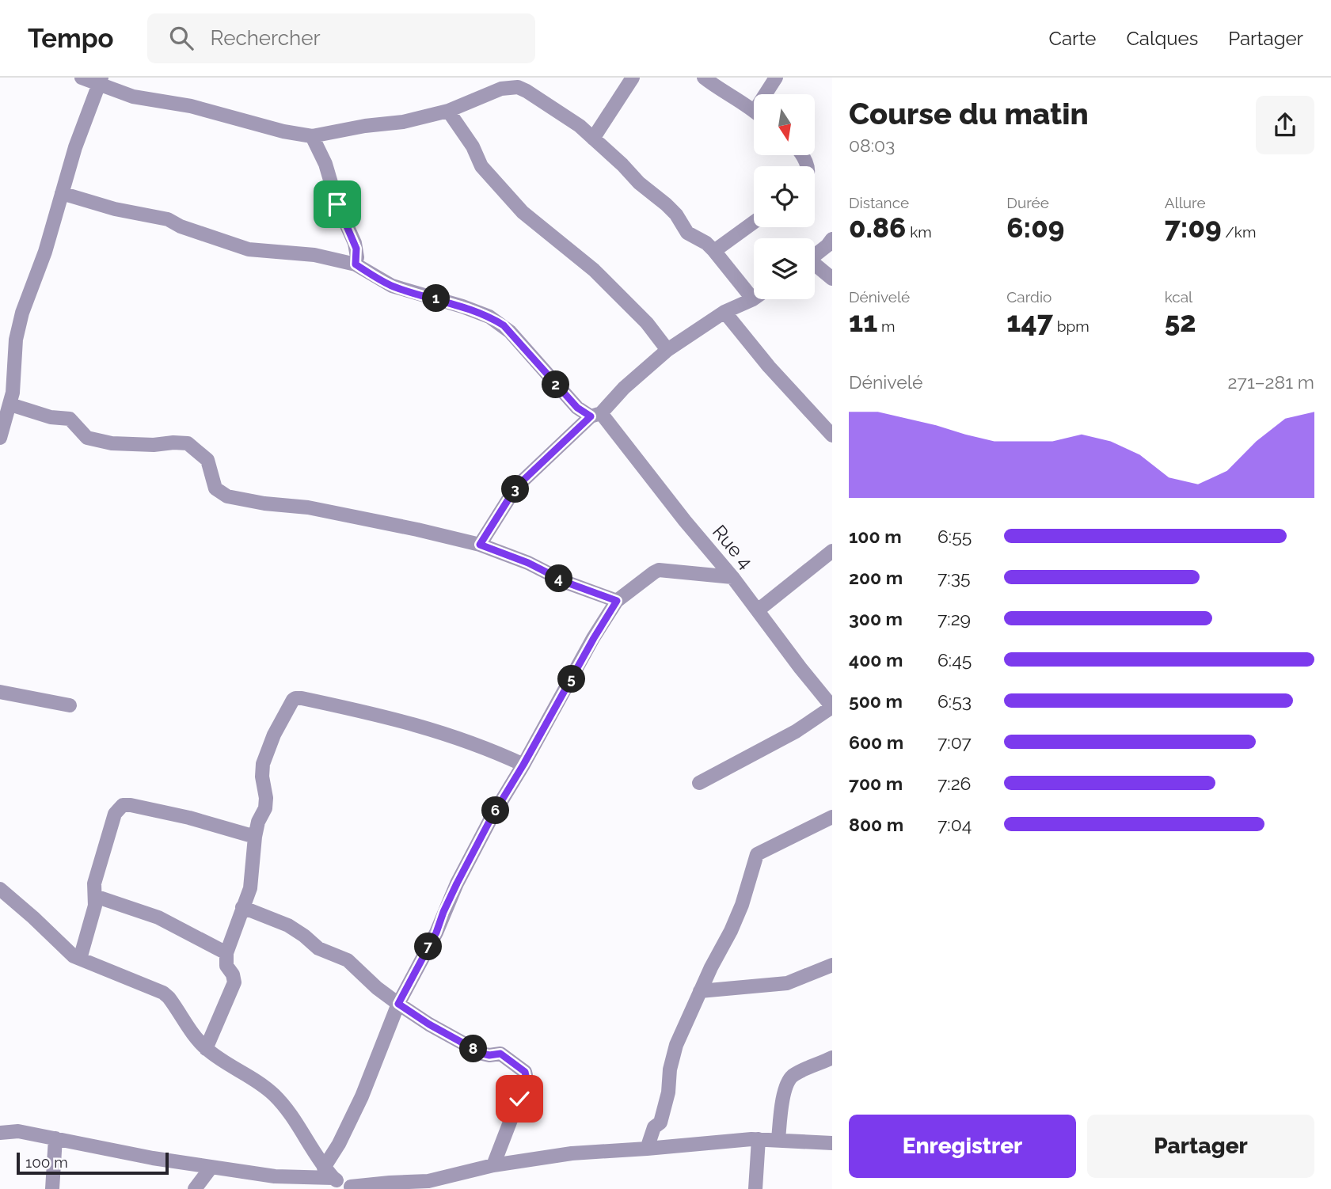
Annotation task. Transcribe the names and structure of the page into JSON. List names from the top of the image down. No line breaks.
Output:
{"streets":{"street":["Rue 4"]},"scale_bar":"100 m","north":"bottom","page":{"header":"Tempo","search":"Rechercher","nav":["Carte","Calques","Partager"],"heading":["Course du matin","08:03"],"stats":[["Distance","0.86 km"],["Durée","6:09"],["Allure","7:09 /km"],["Dénivelé","11 m"],["Cardio","147 bpm"],["kcal","52"]],"pins":["1","2","3","4","5","6","7","8"],"chart":["Dénivelé","271–281 m"],"list":[{"name":"100 m","note":"6:55"},{"name":"200 m","note":"7:35"},{"name":"300 m","note":"7:29"},{"name":"400 m","note":"6:45"},{"name":"500 m","note":"6:53"},{"name":"600 m","note":"7:07"},{"name":"700 m","note":"7:26"},{"name":"800 m","note":"7:04"}],"buttons":["Enregistrer","Partager"],"scale":"100 m"}}
